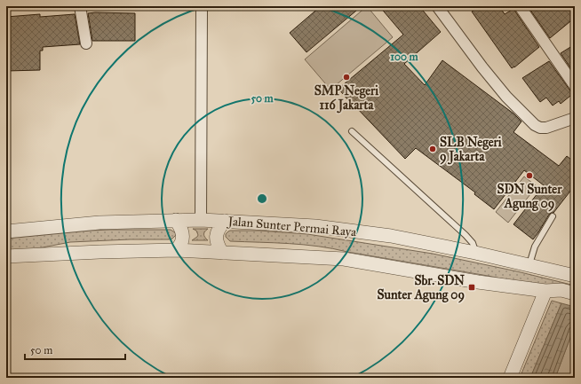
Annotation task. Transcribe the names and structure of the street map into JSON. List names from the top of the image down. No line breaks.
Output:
{"streets":{"street":["Jalan Sunter Permai Raya"]},"places":{"other":["SMP Negeri 116 Jakarta","SLB Negeri 9 Jakarta","SDN Sunter Agung 09"],"transit":["Sbr. SDN Sunter Agung 09"]},"scale_bar":"50 m","rings":["100 m","50 m"]}
